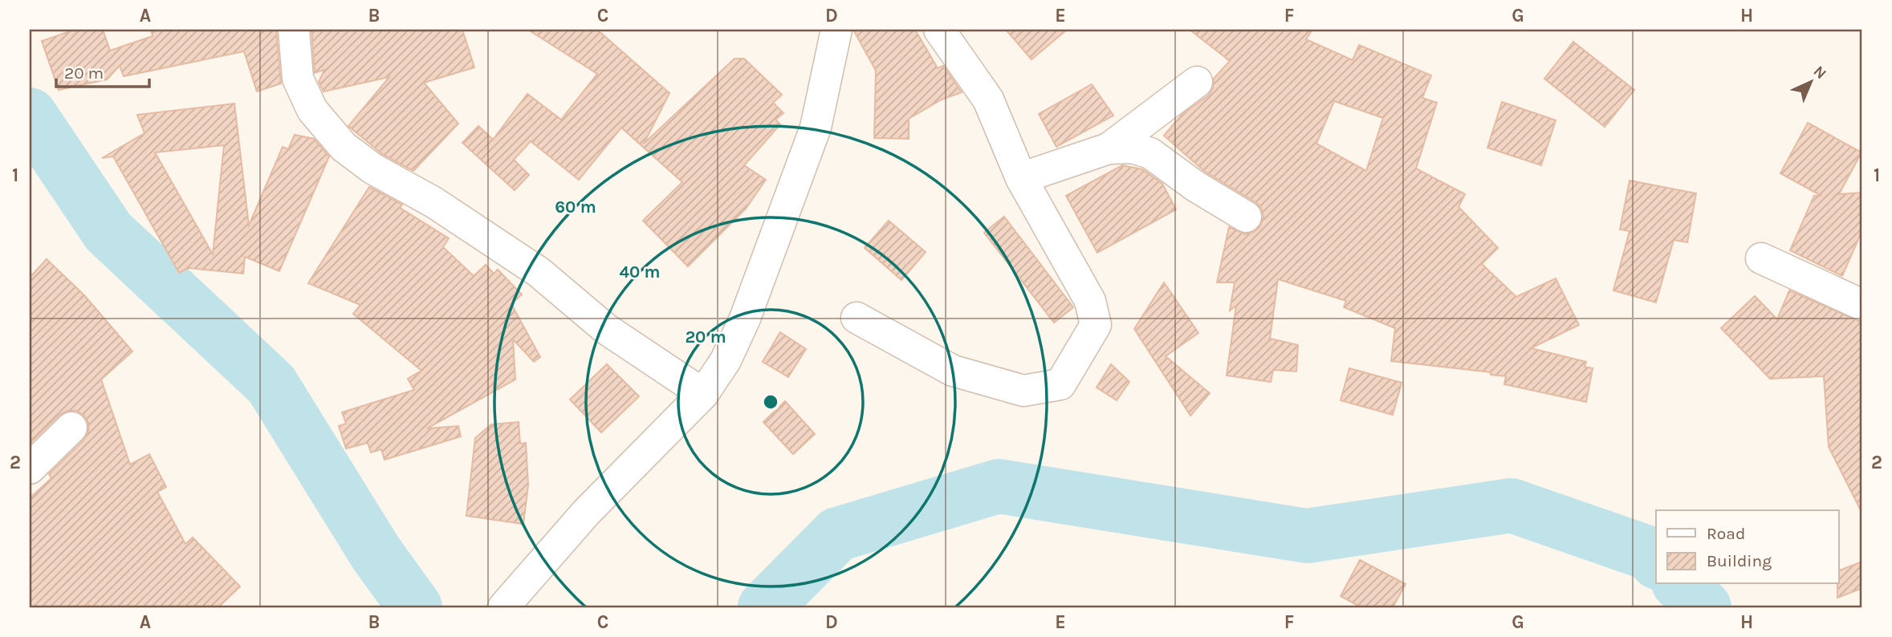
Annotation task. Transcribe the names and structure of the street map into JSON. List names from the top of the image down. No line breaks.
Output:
{"legend":["Road","Building"],"scale_bar":"20 m","north":"top right","grid":{"columns":["A","B","C","D","E","F","G","H"],"rows":["1","2"]},"rings":["60 m","40 m","20 m"]}
